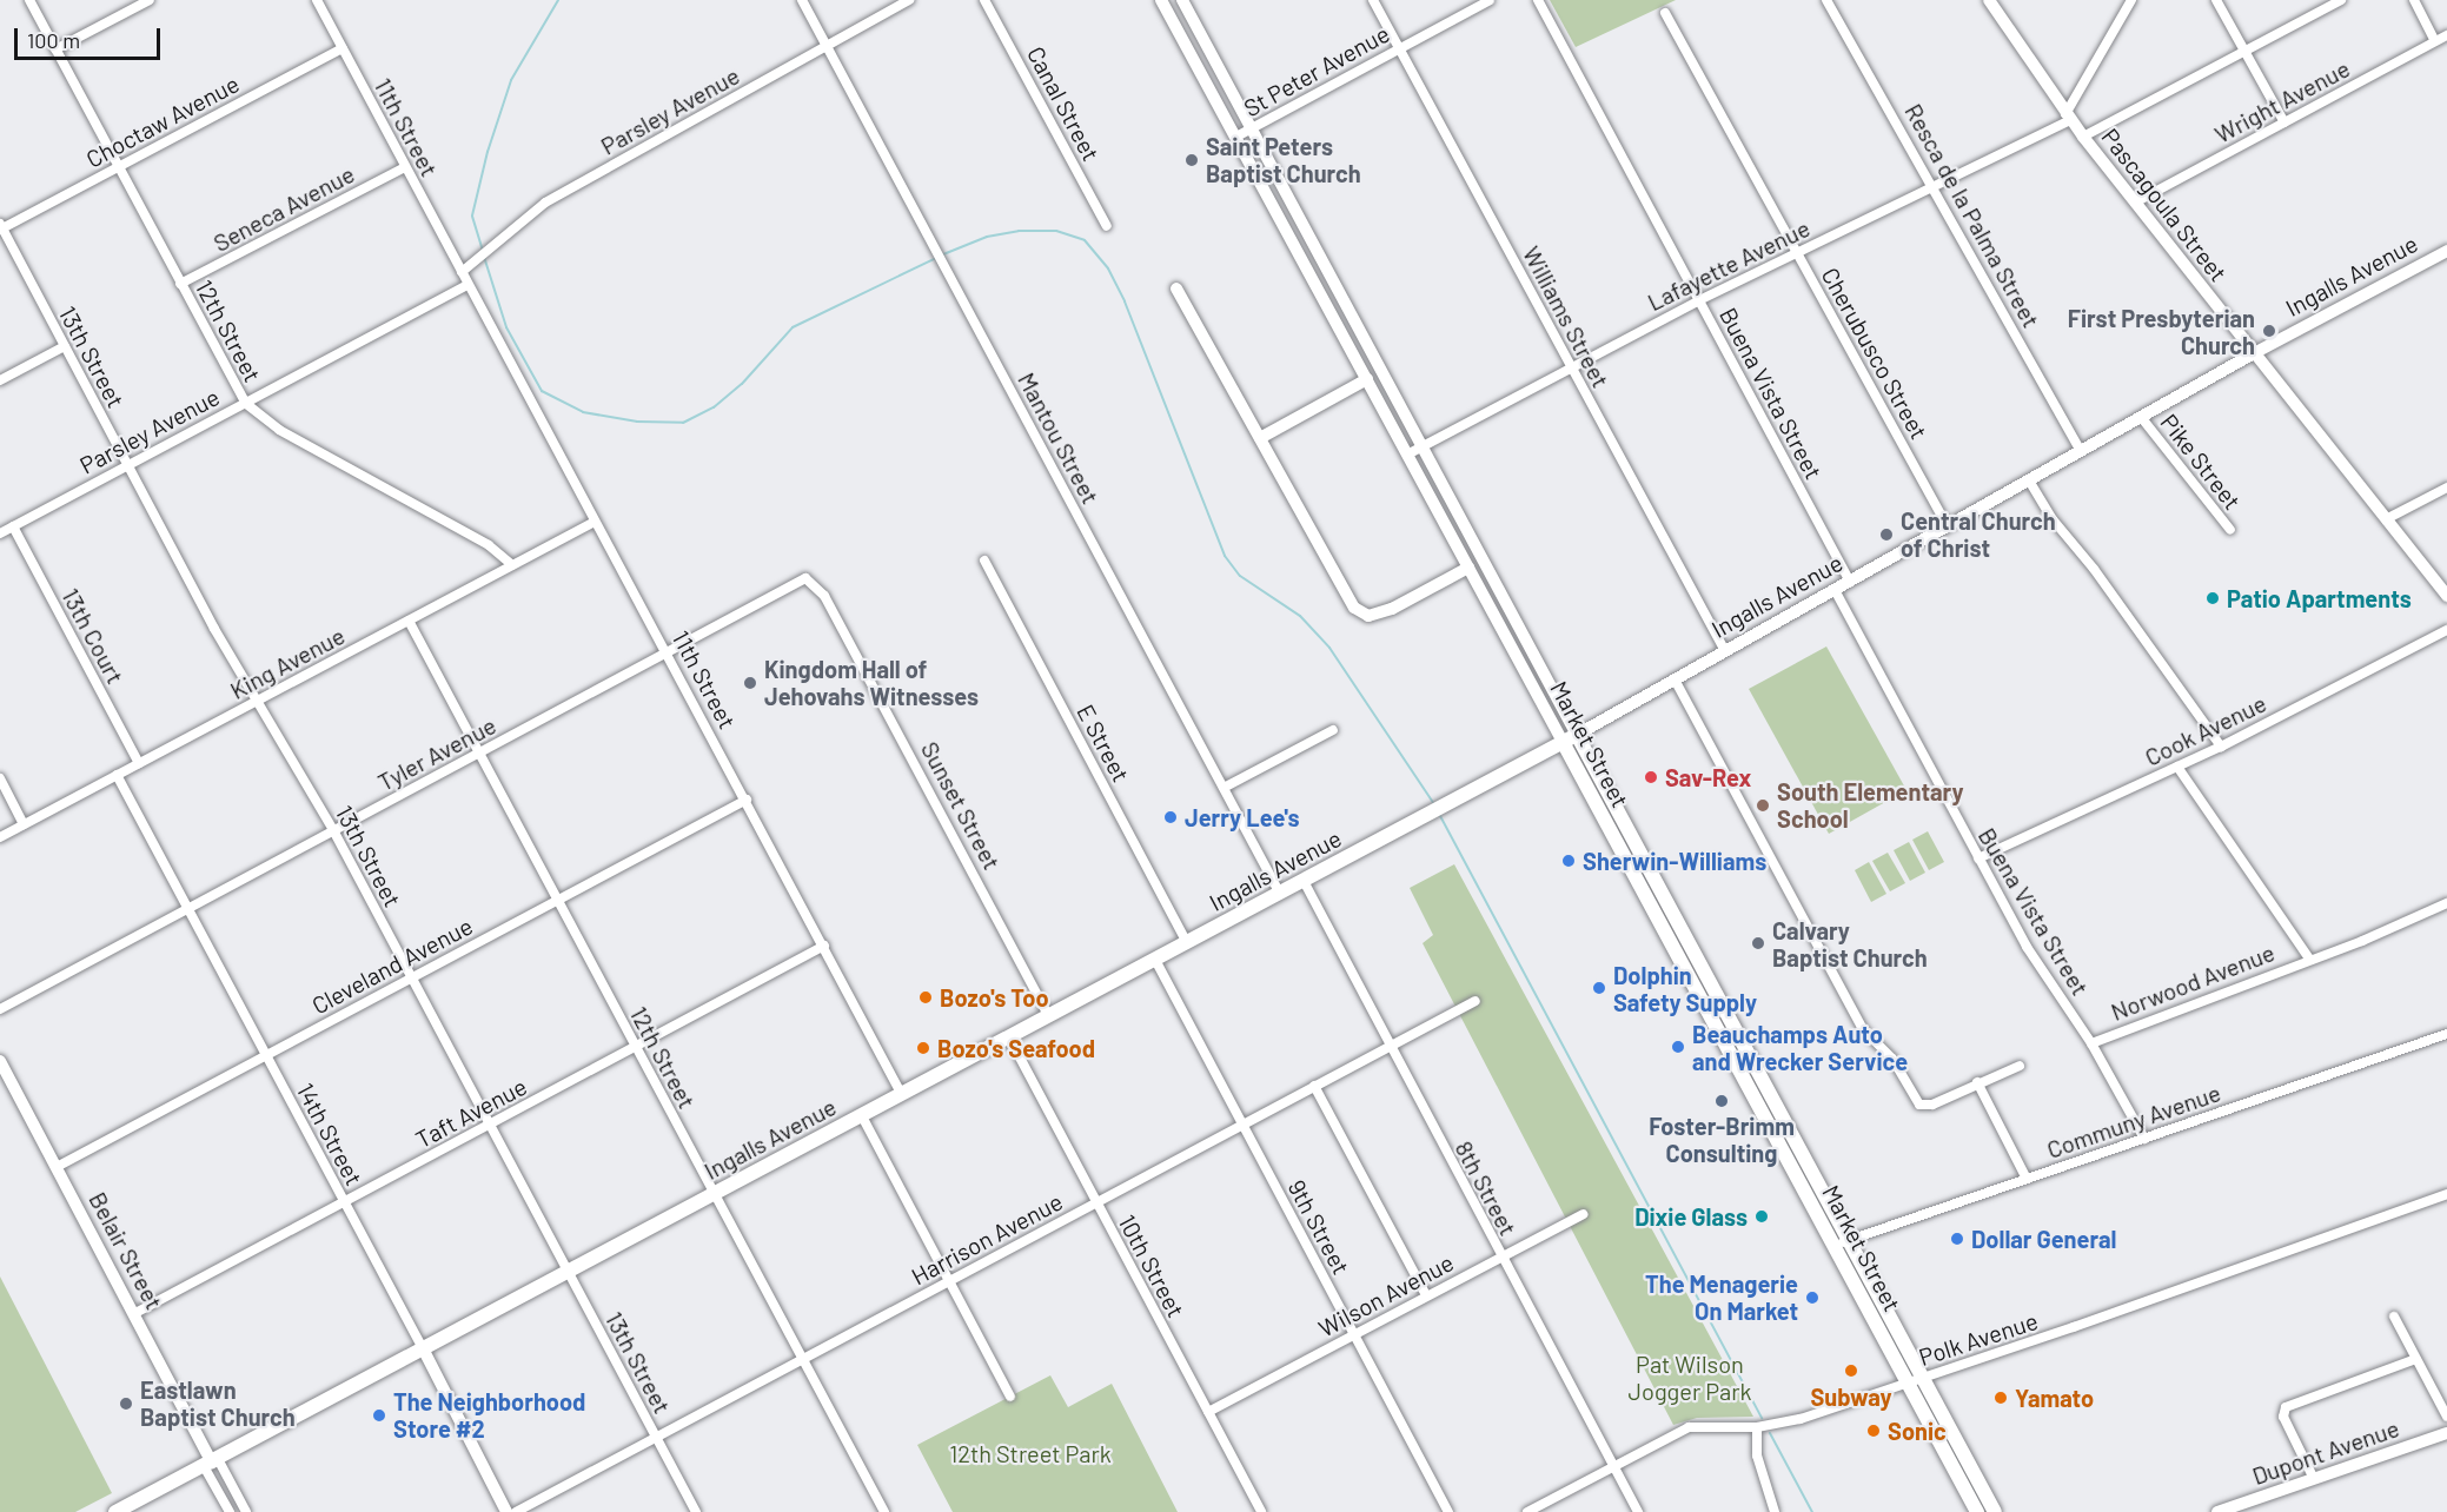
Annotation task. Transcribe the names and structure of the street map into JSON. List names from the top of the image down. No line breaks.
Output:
{"streets":{"main road":["Ingalls Avenue","Market Street"],"street":["St Peter Avenue","Wright Avenue","Canal Street","Parsley Avenue","Choctaw Avenue","11th Street","Pascagoula Street","Seneca Avenue","Resca de la Palma Street","Lafayette Avenue","Williams Street","12th Street","Cherubusco Street","13th Street","Buena Vista Street","Mantou Street","Pike Street","13th Court","King Avenue","Cook Avenue","E Street","Tyler Avenue","Sunset Street","Cleveland Avenue","Norwood Avenue","Taft Avenue","Communy Avenue","14th Street","8th Street","9th Street","Harrison Avenue","Belair Street","10th Street","Wilson Avenue","Polk Avenue","Dupont Avenue"]},"crossings":[["St Peter Avenue","Williams Street"],["St Peter Avenue","Market Street"],["Wright Avenue","Pascagoula Street"],["Parsley Avenue","11th Street"],["Parsley Avenue","12th Street"],["Parsley Avenue","13th Street"],["Parsley Avenue","Mantou Street"],["Parsley Avenue","13th Court"],["Choctaw Avenue","11th Street"],["Choctaw Avenue","12th Street"],["Choctaw Avenue","13th Street"],["11th Street","Seneca Avenue"],["11th Street","Ingalls Avenue"],["11th Street","King Avenue"],["11th Street","Tyler Avenue"],["11th Street","Cleveland Avenue"],["11th Street","Taft Avenue"],["Pascagoula Street","Lafayette Avenue"],["Pascagoula Street","Ingalls Avenue"],["Seneca Avenue","12th Street"],["Resca de la Palma Street","Lafayette Avenue"],["Resca de la Palma Street","Ingalls Avenue"],["Lafayette Avenue","Williams Street"],["Lafayette Avenue","Cherubusco Street"],["Lafayette Avenue","Buena Vista Street"],["Lafayette Avenue","Market Street"],["Ingalls Avenue","Williams Street"],["Ingalls Avenue","12th Street"],["Ingalls Avenue","Cherubusco Street"],["Ingalls Avenue","13th Street"],["Ingalls Avenue","Buena Vista Street"],["Ingalls Avenue","Mantou Street"],["Ingalls Avenue","Pike Street"],["Ingalls Avenue","E Street"],["Ingalls Avenue","Market Street"],["Ingalls Avenue","Sunset Street"],["Ingalls Avenue","14th Street"],["Ingalls Avenue","8th Street"],["Ingalls Avenue","9th Street"],["Ingalls Avenue","Belair Street"],["Ingalls Avenue","10th Street"],["12th Street","King Avenue"],["12th Street","Tyler Avenue"],["12th Street","Cleveland Avenue"],["12th Street","Taft Avenue"],["12th Street","Harrison Avenue"],["13th Street","King Avenue"],["13th Street","Tyler Avenue"],["13th Street","Cleveland Avenue"],["13th Street","Taft Avenue"],["13th Street","Harrison Avenue"],["Buena Vista Street","Cook Avenue"],["Buena Vista Street","Norwood Avenue"],["Buena Vista Street","Communy Avenue"],["13th Court","King Avenue"],["King Avenue","14th Street"],["Market Street","Communy Avenue"],["Market Street","Polk Avenue"],["Tyler Avenue","Sunset Street"],["Tyler Avenue","14th Street"],["Cleveland Avenue","14th Street"],["Cleveland Avenue","Belair Street"],["Taft Avenue","14th Street"],["Taft Avenue","Belair Street"],["8th Street","Harrison Avenue"],["8th Street","Wilson Avenue"],["8th Street","Polk Avenue"],["9th Street","Harrison Avenue"],["9th Street","Wilson Avenue"],["Harrison Avenue","10th Street"],["10th Street","Wilson Avenue"]],"parks":["Pat Wilson Jogger Park","12th Street Park"],"places":["Saint Peters Baptist Church","First Presbyterian Church","Central Church of Christ","Patio Apartments","Kingdom Hall of Jehovahs Witnesses","Sav-Rex","South Elementary School","Jerry Lee's","Sherwin-Williams","Calvary Baptist Church","Dolphin Safety Supply","Bozo's Too","Beauchamps Auto and Wrecker Service","Bozo's Seafood","Foster-Brimm Consulting","Dixie Glass","Dollar General","The Menagerie On Market","Subway","Yamato","Eastlawn Baptist Church","The Neighborhood Store #2","Sonic"],"scale_bar":"100 m"}
